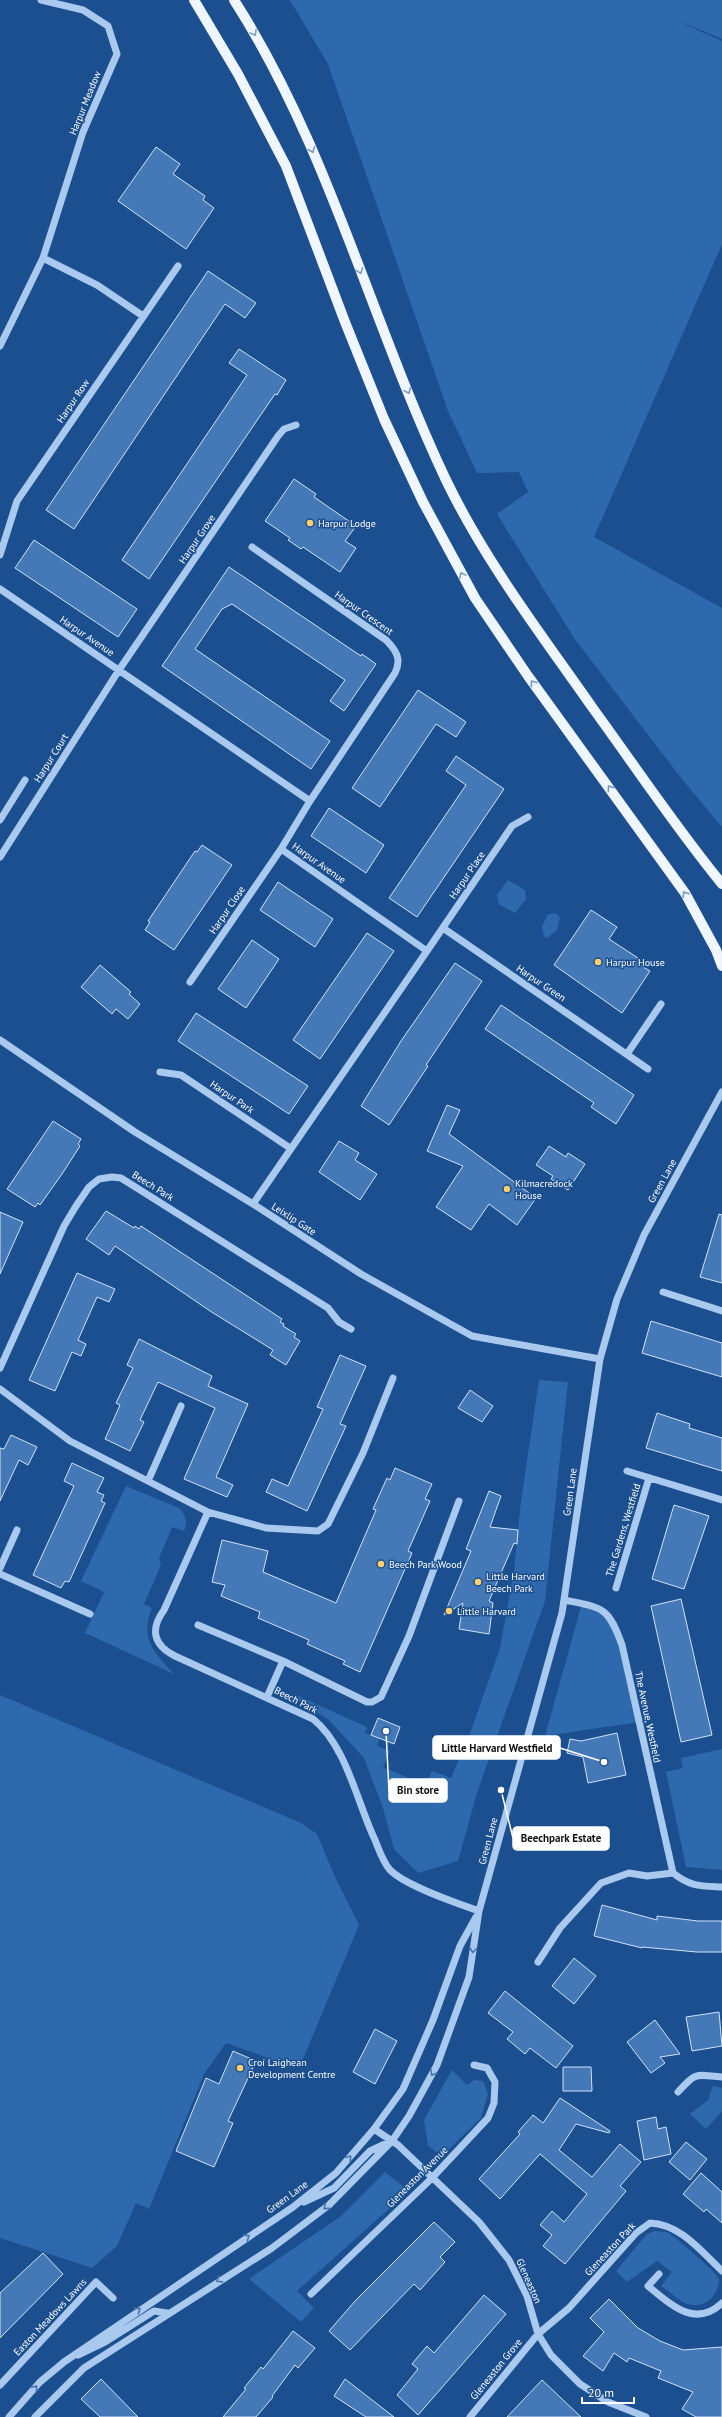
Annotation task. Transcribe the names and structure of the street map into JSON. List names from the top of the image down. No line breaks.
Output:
{"streets":{"street":["Harpur Meadow","Harpur Row","Harpur Grove","Harpur Crescent","Harpur Avenue","Harpur Court","Harpur Place","Harpur Close","Harpur Green","Harpur Park","Green Lane","Beech Park","Leixlip Gate","The Gardens, Westfield","The Avenue, Westfield","Gleneaston Avenue","Gleneaston Park","Gleneaston","Easton Meadows Lawns","Gleneaston Grove"]},"crossings":[["Harpur Grove","Harpur Avenue"],["Harpur Grove","Harpur Court"],["Harpur Crescent","Harpur Avenue"],["Harpur Avenue","Harpur Court"],["Harpur Avenue","Harpur Place"],["Harpur Avenue","Harpur Close"],["Harpur Place","Harpur Green"],["Green Lane","Beech Park"],["Green Lane","Leixlip Gate"],["Green Lane","The Avenue, Westfield"],["Green Lane","Gleneaston"],["Gleneaston Avenue","Gleneaston"],["Gleneaston Park","Gleneaston"],["Gleneaston Park","Gleneaston Grove"],["Gleneaston","Gleneaston Grove"]],"places":["Harpur Lodge","Harpur House","Kilmacredock House","Beech Park Wood","Little Harvard Beech Park","Little Harvard","Bin store","Little Harvard Westfield","Beechpark Estate","Croí Laighean Development Centre"],"scale_bar":"20 m"}
